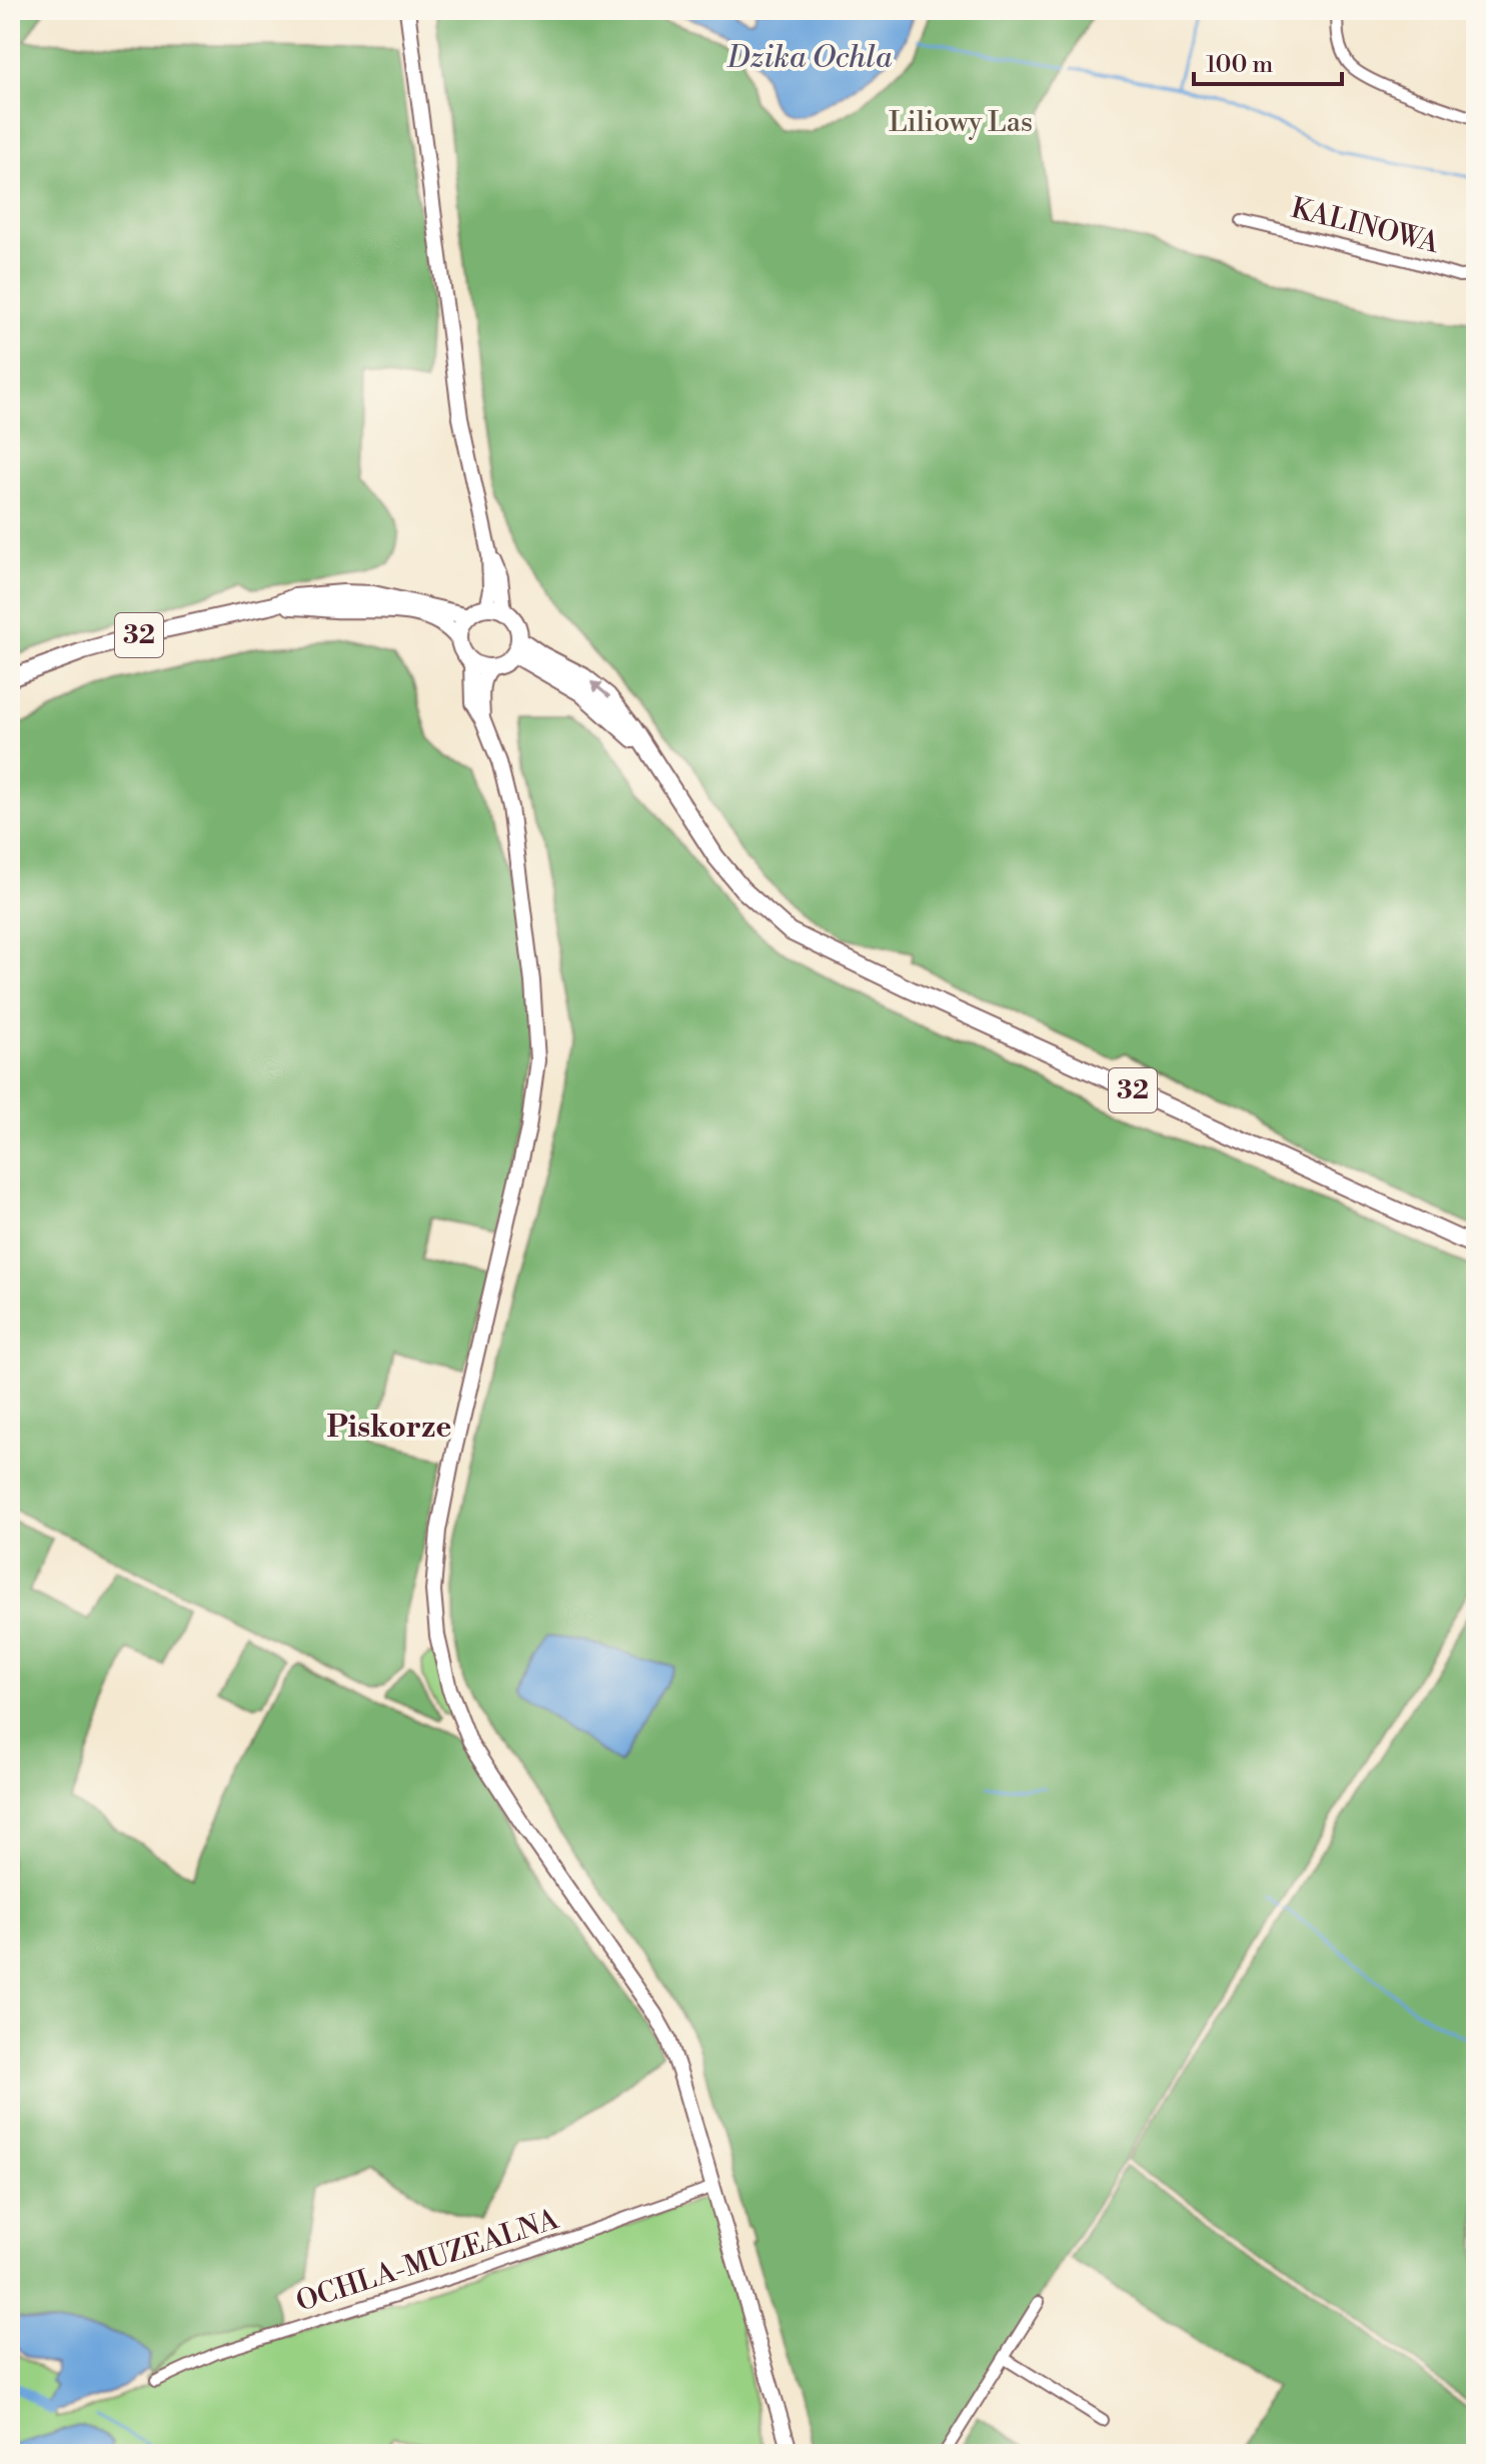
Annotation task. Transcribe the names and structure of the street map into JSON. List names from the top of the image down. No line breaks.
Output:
{"streets":{"main road":["32"],"street":["KALINOWA","OCHLA-MUZEALNA"]},"districts":["Piskorze"],"water":["Dzika Ochla"],"parks":["Liliowy Las"],"scale_bar":"100 m"}
